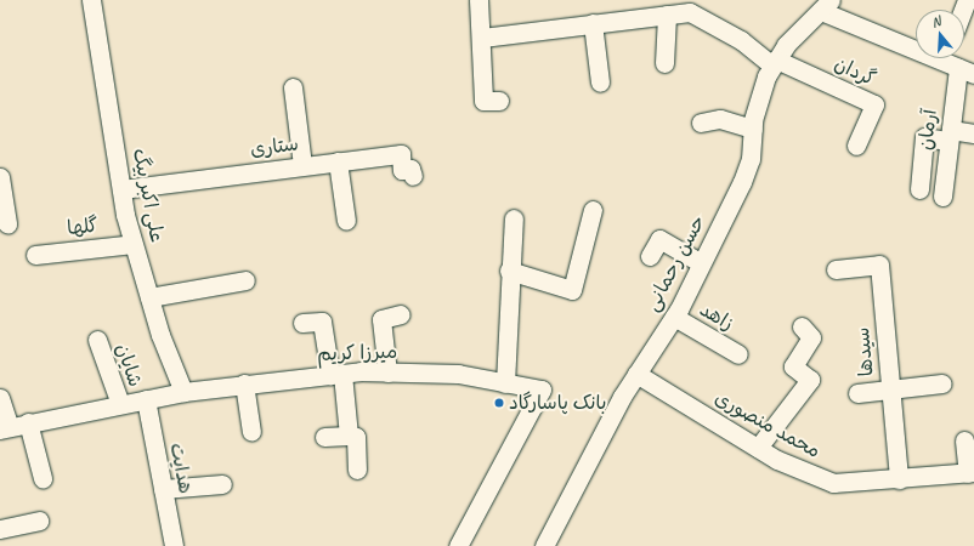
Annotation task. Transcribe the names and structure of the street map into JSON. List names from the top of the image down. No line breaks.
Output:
{"streets":{"street":["گردان","آرمان","ستاری","علی اکبر بیگ","گلها","حسن رحمانی","زاهد","سیدها","میرزا کریم","شایان","محمد منصوری","هدایت"]},"crossings":[["گردان","حسن رحمانی"],["ستاری","علی اکبر بیگ"],["علی اکبر بیگ","گلها"],["علی اکبر بیگ","میرزا کریم"],["حسن رحمانی","زاهد"],["حسن رحمانی","محمد منصوری"],["سیدها","محمد منصوری"],["میرزا کریم","شایان"],["میرزا کریم","هدایت"]],"places":["بانک پاسارگاد"],"north":"top"}
